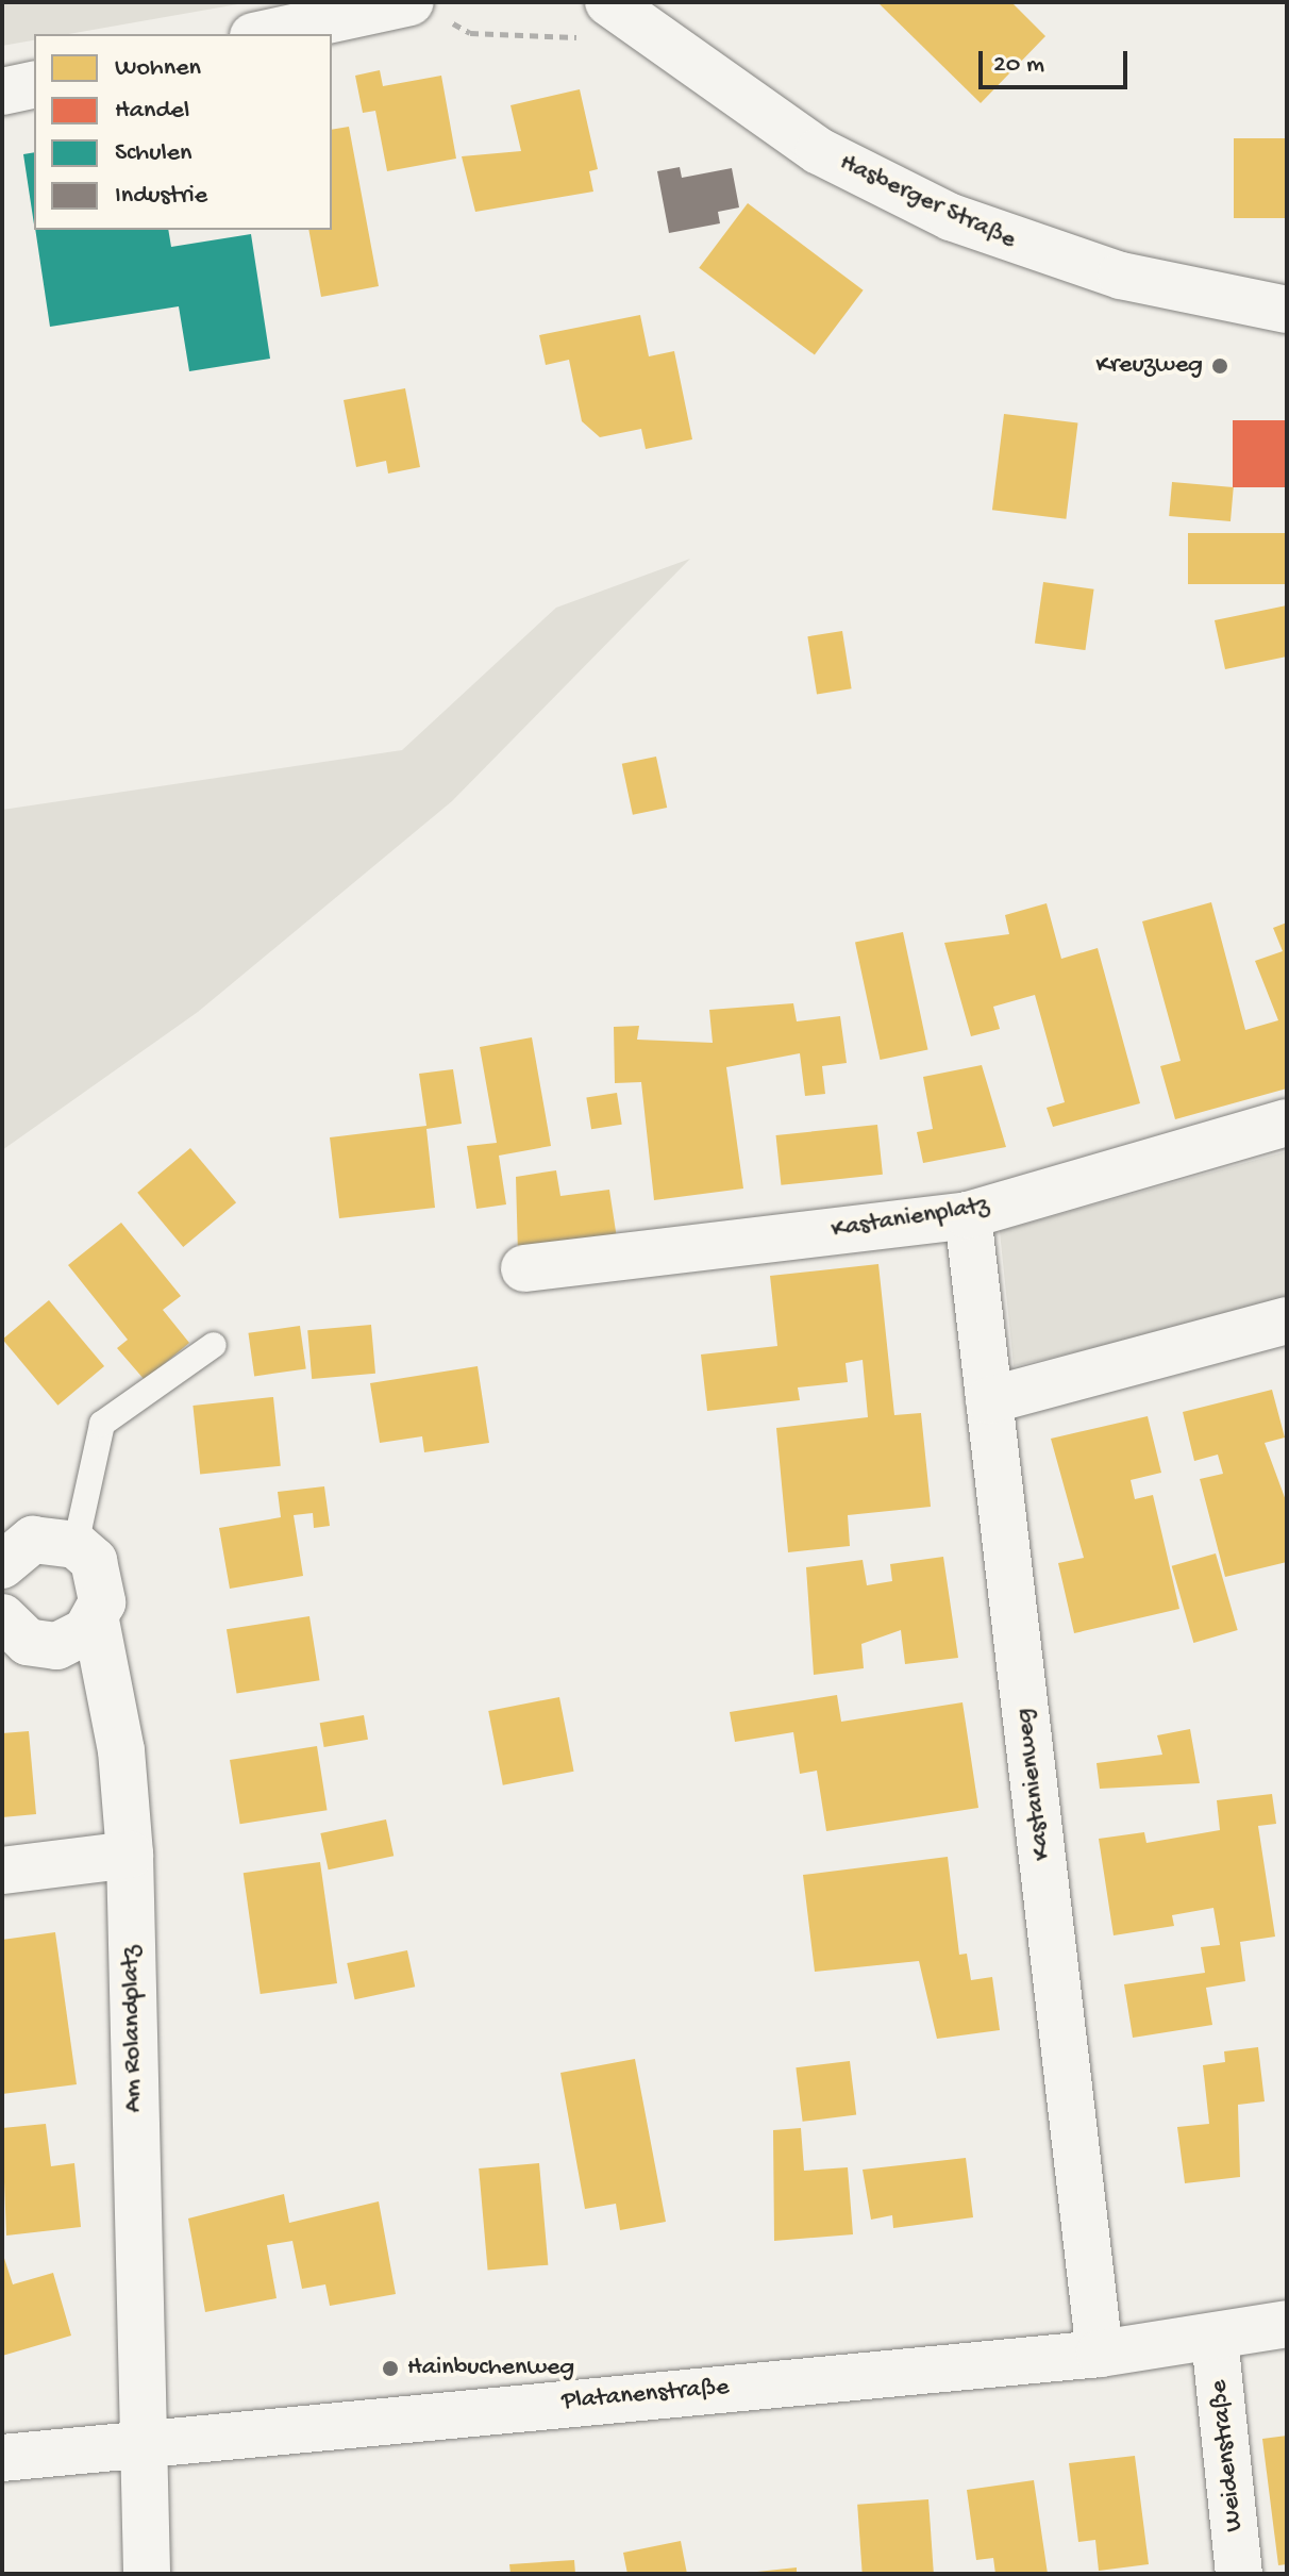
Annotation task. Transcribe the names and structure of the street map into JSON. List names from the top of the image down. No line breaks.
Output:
{"streets":{"street":["Hasberger Straße","Kastanienplatz","Kastanienweg","Am Rolandplatz","Platanenstraße","Weidenstraße"]},"crossings":[["Kastanienplatz","Kastanienweg"],["Kastanienweg","Platanenstraße"],["Am Rolandplatz","Platanenstraße"],["Platanenstraße","Weidenstraße"]],"places":["Kreuzweg","Hainbuchenweg"],"legend":["Wohnen","Handel","Schulen","Industrie"],"scale_bar":"20 m"}
